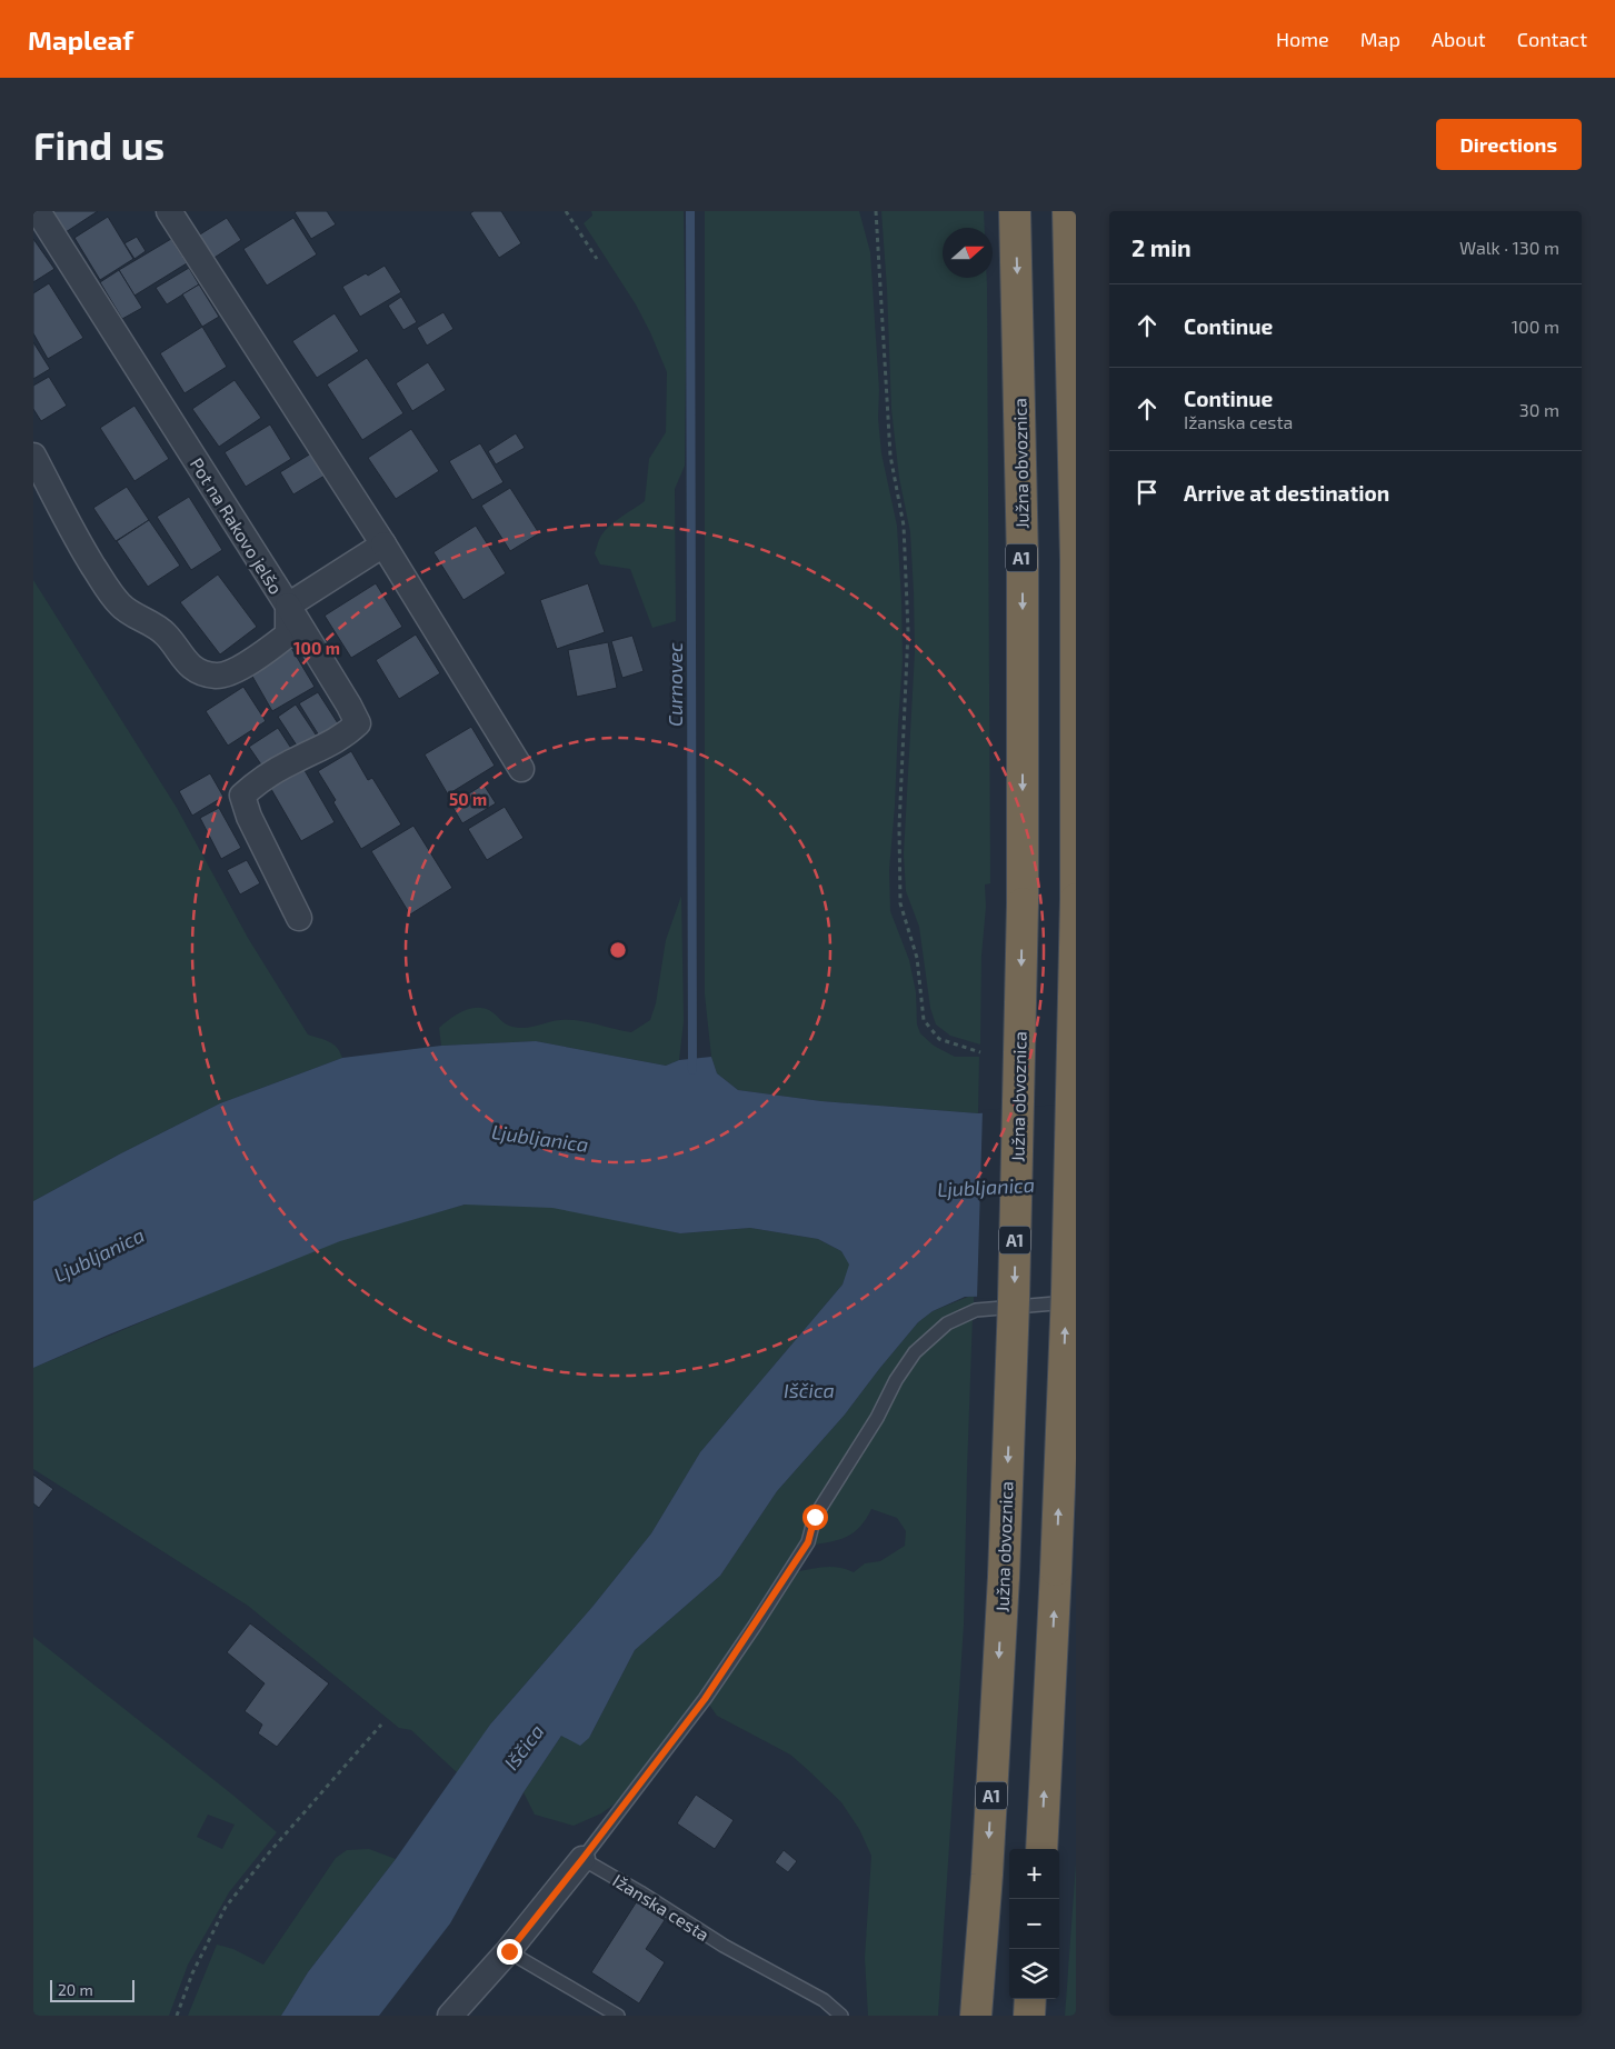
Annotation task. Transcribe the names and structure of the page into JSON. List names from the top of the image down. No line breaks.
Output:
{"streets":{"highway":["Južna obvoznica","A1"],"street":["Pot na Rakovo jelšo"],"lane":["Ižanska cesta"]},"water":["Curnovec","Ljubljanica","Iščica"],"scale_bar":"20 m","north":"right","page":{"header":"Mapleaf","nav":["Home","Map","About","Contact"],"buttons":"Directions","title":"Find us","heading":["2 min","Walk · 130 m"],"list":[["Continue","100 m"],["Continue","Ižanska cesta","30 m"],"Arrive at destination"],"map_buttons":["+","−"],"scale":"20 m"},"rings":["100 m","50 m"]}
